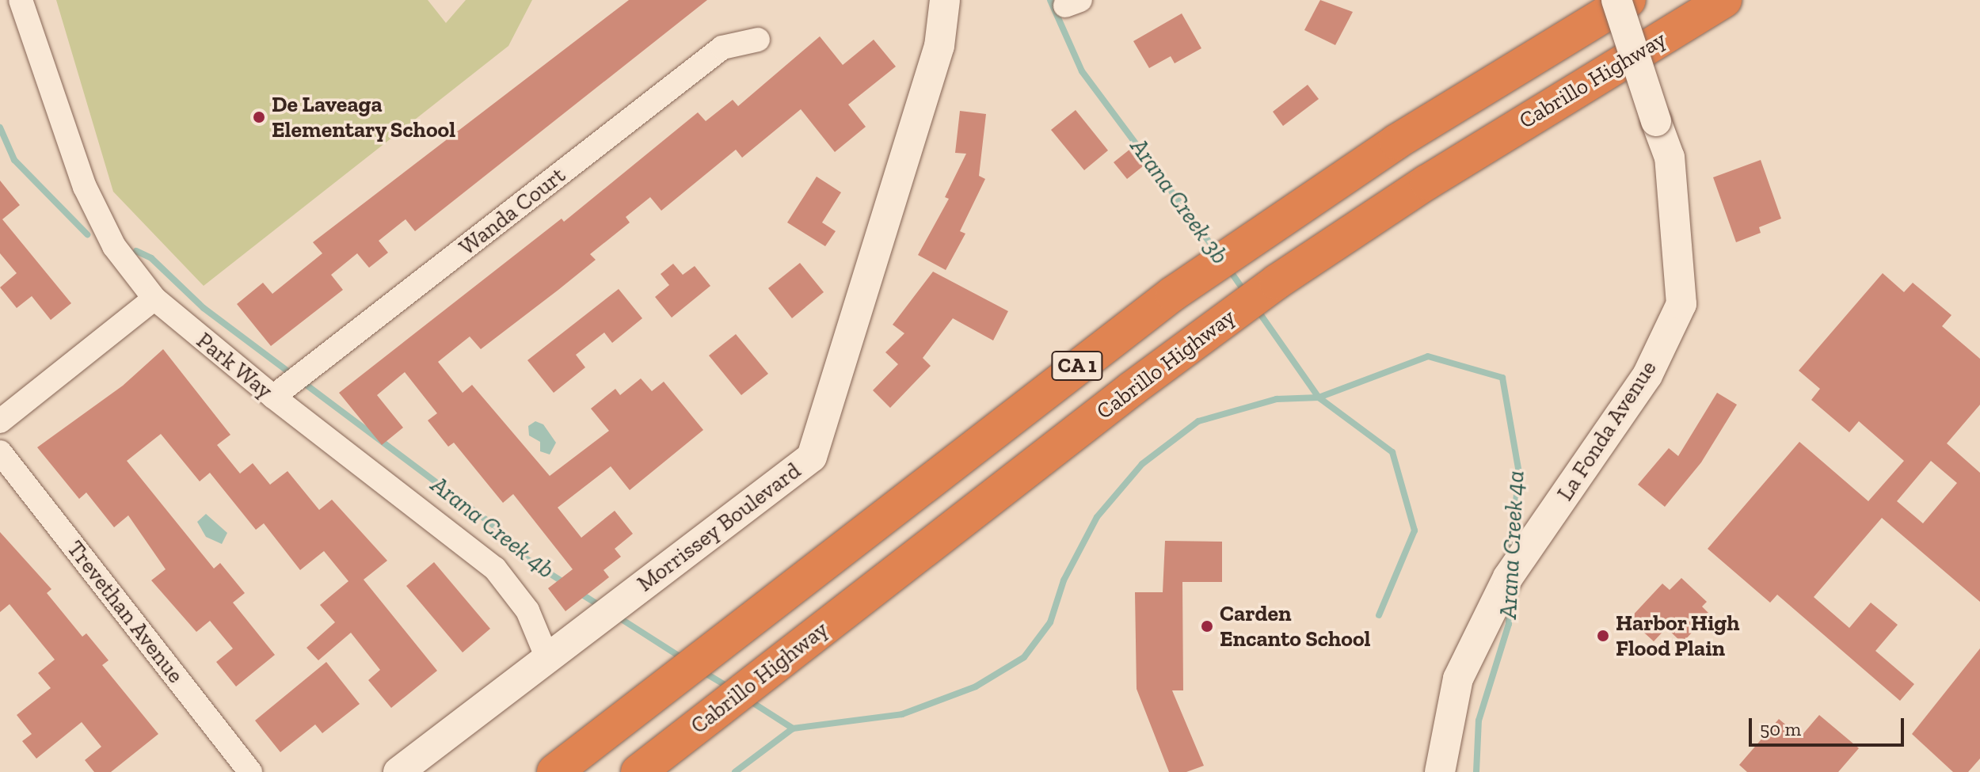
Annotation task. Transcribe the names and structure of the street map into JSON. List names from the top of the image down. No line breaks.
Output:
{"streets":{"highway":["Cabrillo Highway","CA 1"],"street":["Wanda Court","Park Way","La Fonda Avenue","Morrissey Boulevard","Trevethan Avenue"]},"crossings":[["Wanda Court","Park Way"],["Park Way","Morrissey Boulevard"]],"water":["Arana Creek 3b","Arana Creek 4b","Arana Creek 4a"],"places":["De Laveaga Elementary School","Carden Encanto School","Harbor High Flood Plain"],"scale_bar":"50 m"}
